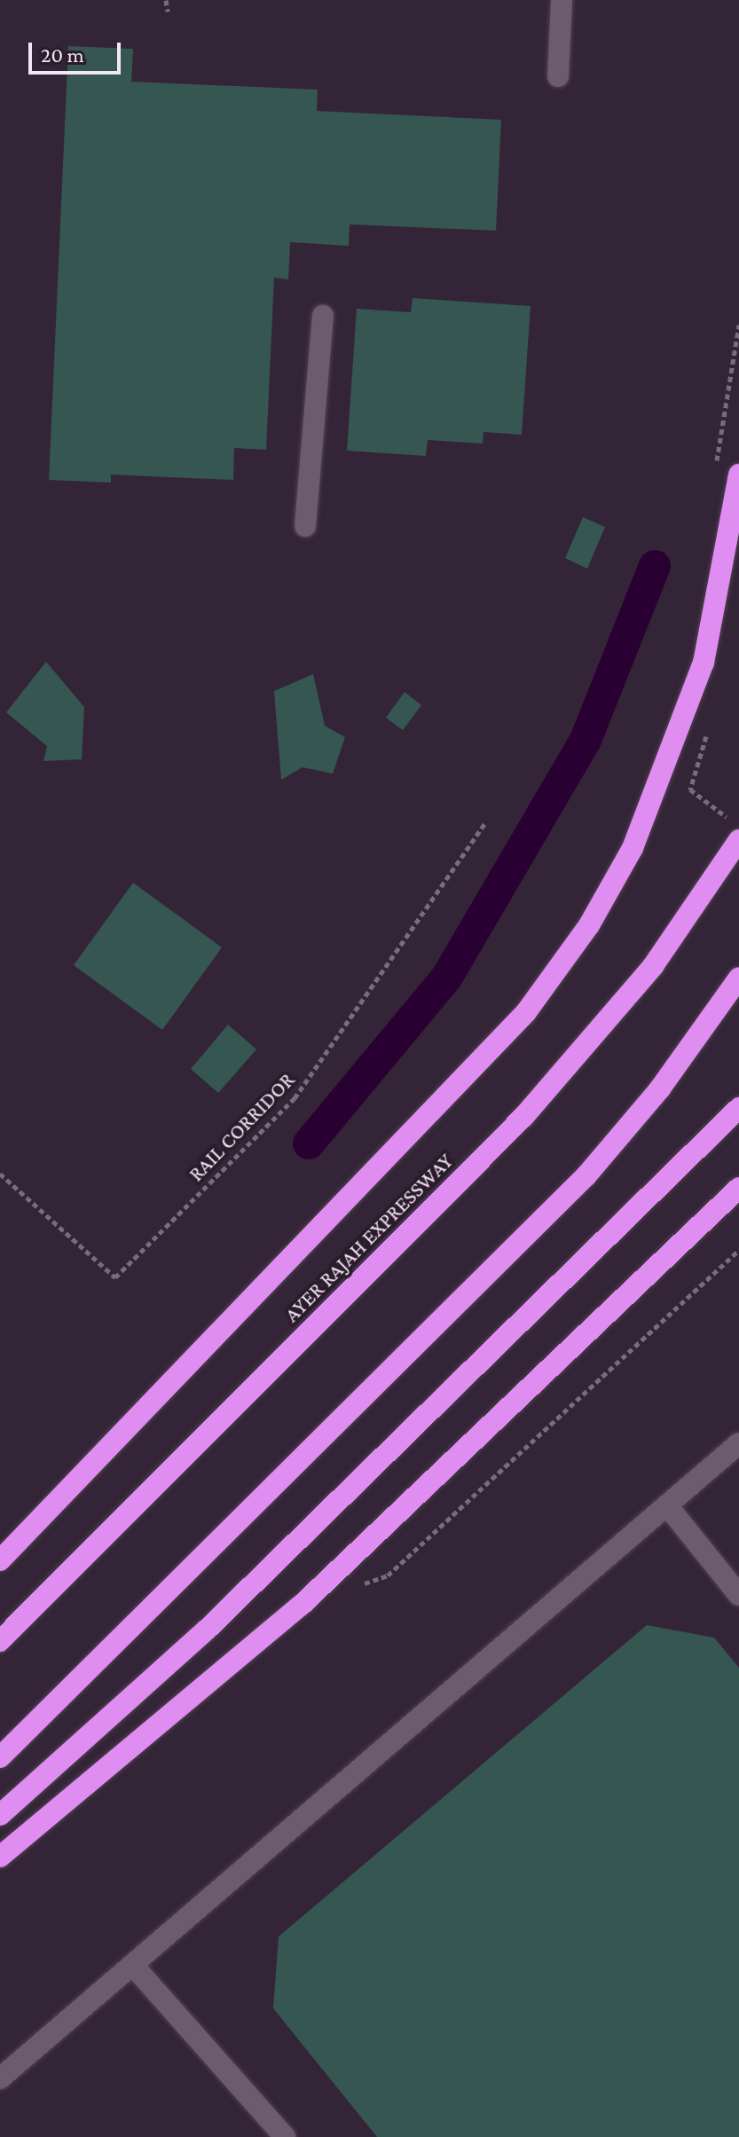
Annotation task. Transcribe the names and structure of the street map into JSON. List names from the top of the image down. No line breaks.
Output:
{"streets":{"highway":["AYER RAJAH EXPRESSWAY"],"path":["RAIL CORRIDOR"]},"scale_bar":"20 m"}
